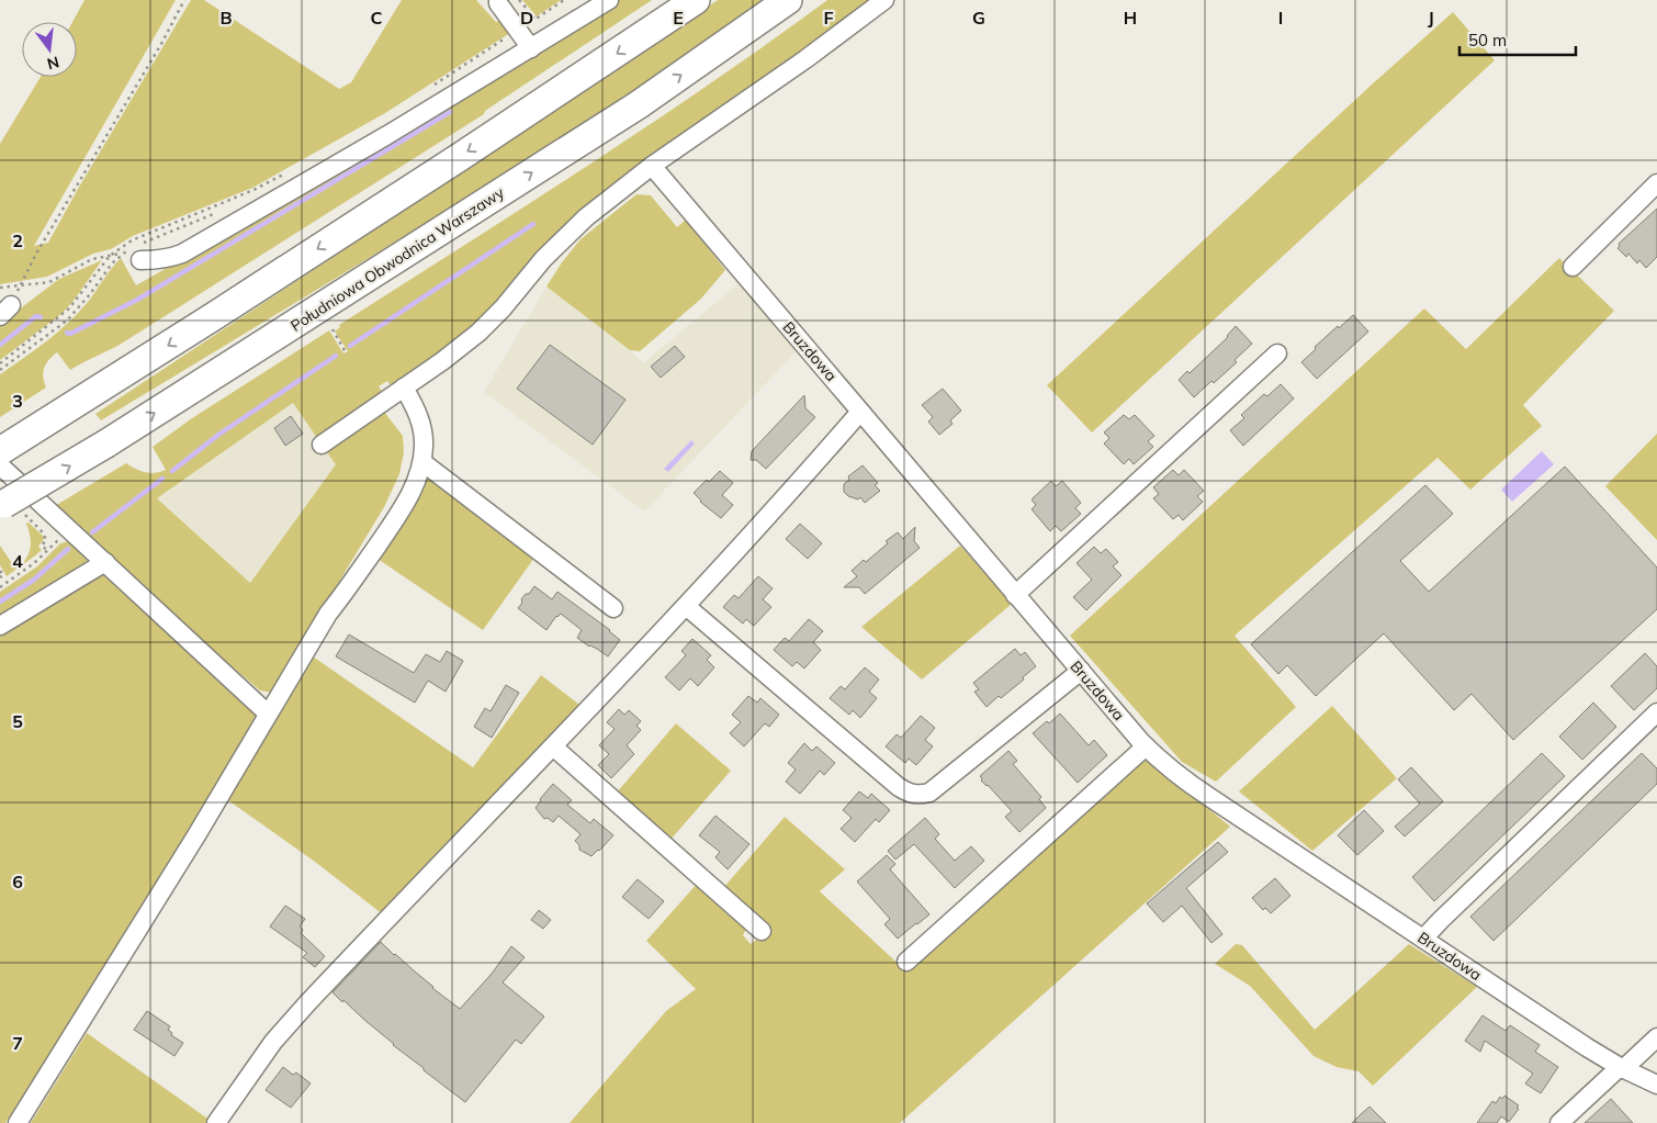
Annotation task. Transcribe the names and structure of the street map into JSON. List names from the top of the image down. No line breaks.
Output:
{"streets":{"highway":["Południowa Obwodnica Warszawy"],"street":["Bruzdowa"]},"scale_bar":"50 m","north":"bottom","grid":{"columns":["B","C","D","E","F","G","H","I","J"],"rows":["2","3","4","5","6","7"]}}
